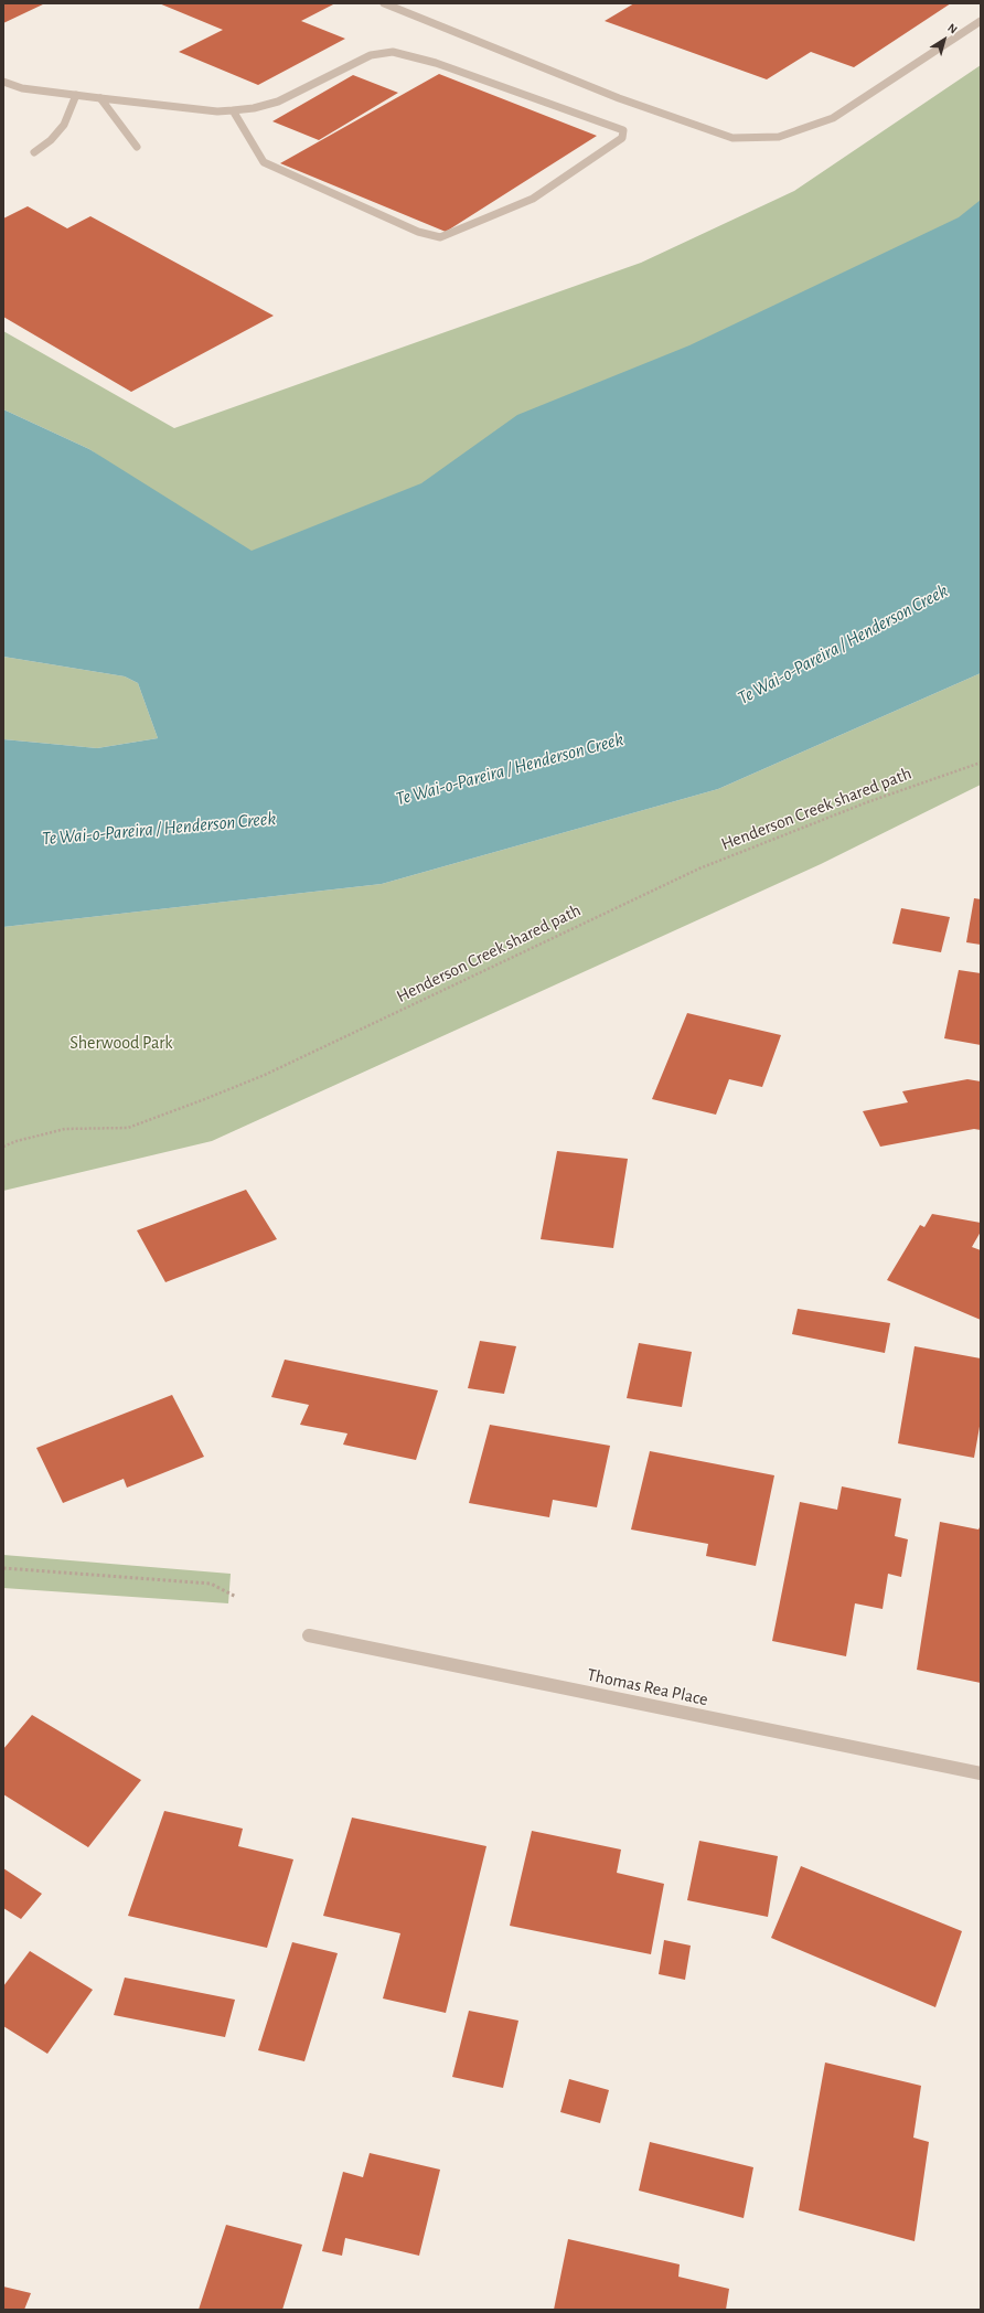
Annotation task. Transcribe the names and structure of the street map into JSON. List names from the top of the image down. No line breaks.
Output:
{"streets":{"street":["Thomas Rea Place"],"path":["Henderson Creek shared path"]},"water":["Te Wai-o-Pareira / Henderson Creek"],"parks":["Sherwood Park"],"north":"top right"}
